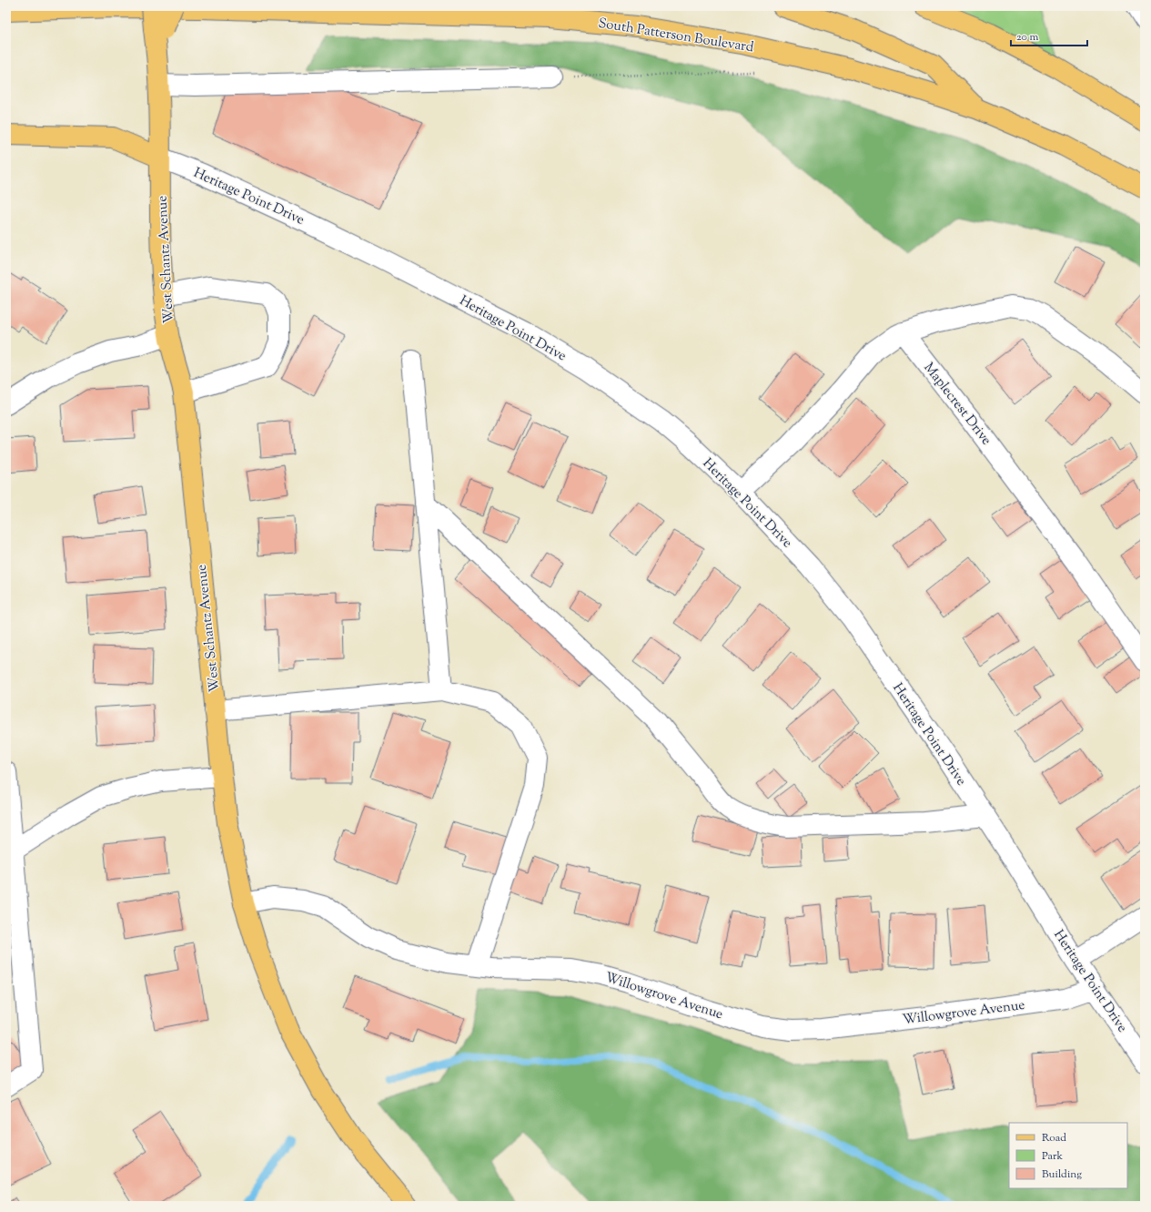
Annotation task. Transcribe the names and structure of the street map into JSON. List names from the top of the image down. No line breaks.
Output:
{"streets":{"main road":["South Patterson Boulevard","West Schantz Avenue"],"street":["Heritage Point Drive","Maplecrest Drive","Willowgrove Avenue"]},"crossings":[["Heritage Point Drive","West Schantz Avenue"],["Heritage Point Drive","Willowgrove Avenue"],["West Schantz Avenue","Willowgrove Avenue"]],"legend":["Road","Park","Building"],"scale_bar":"20 m"}
